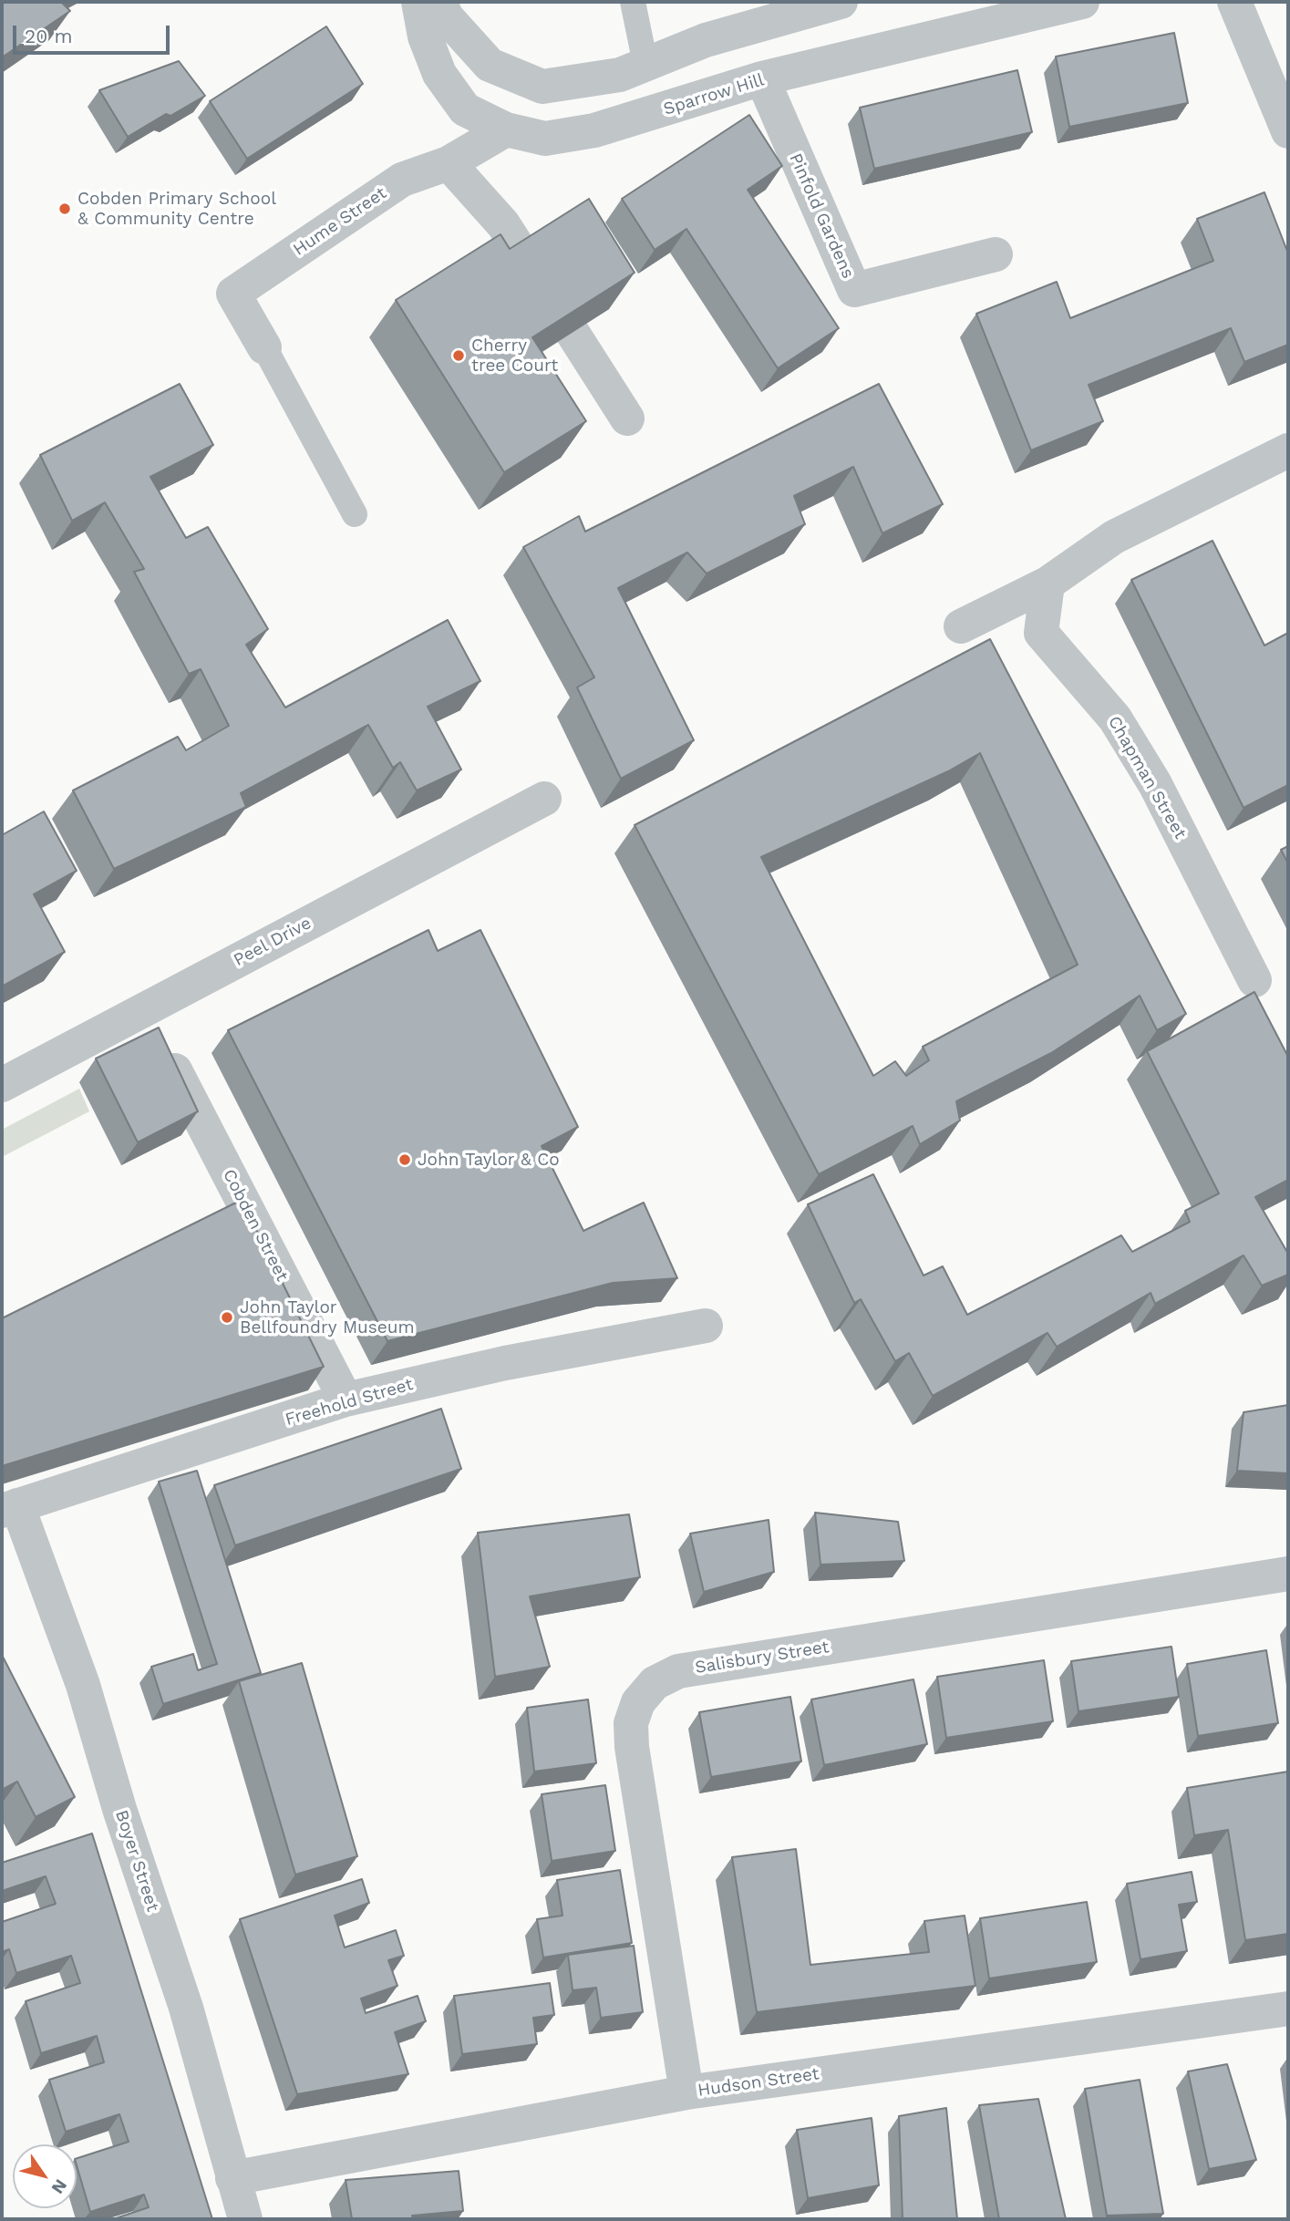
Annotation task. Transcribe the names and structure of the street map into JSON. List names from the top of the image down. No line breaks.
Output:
{"streets":{"street":["Sparrow Hill","Pinfold Gardens","Hume Street","Chapman Street","Peel Drive","Cobden Street","Freehold Street","Salisbury Street","Boyer Street","Hudson Street"]},"crossings":[["Sparrow Hill","Pinfold Gardens"],["Sparrow Hill","Hume Street"],["Cobden Street","Freehold Street"],["Freehold Street","Boyer Street"],["Salisbury Street","Hudson Street"],["Boyer Street","Hudson Street"]],"places":["Cobden Primary School & Community Centre","Cherry tree Court","John Taylor & Co","John Taylor Bellfoundry Museum"],"scale_bar":"20 m","north":"bottom right"}
